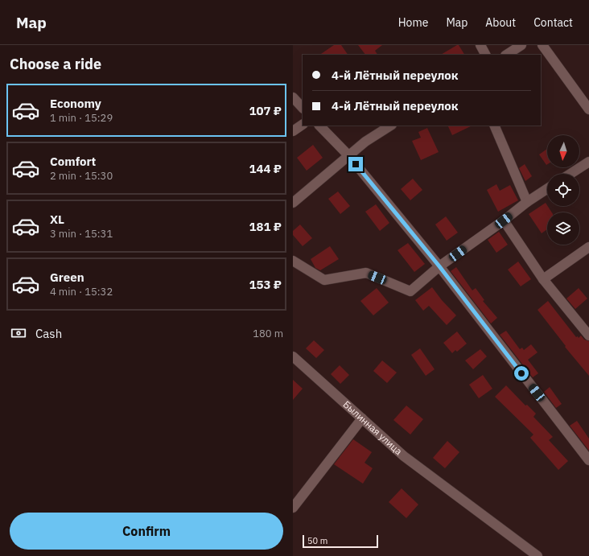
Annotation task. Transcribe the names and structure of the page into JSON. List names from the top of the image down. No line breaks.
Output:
{"streets":{"street":["Былинная улица"]},"scale_bar":"50 m","north":"bottom","page":{"header":"Map","nav":["Home","Map","About","Contact"],"heading":"Choose a ride","banner":["4-й Лётный переулок","4-й Лётный переулок"],"list":[{"name":"Economy","note":"1 min · 15:29","value":"107 ₽"},{"name":"Comfort","note":"2 min · 15:30","value":"144 ₽"},{"name":"XL","note":"3 min · 15:31","value":"181 ₽"},{"name":"Green","note":"4 min · 15:32","value":"153 ₽"}],"pay":["Cash","180 m"],"buttons":"Confirm","scale":"50 m"}}
